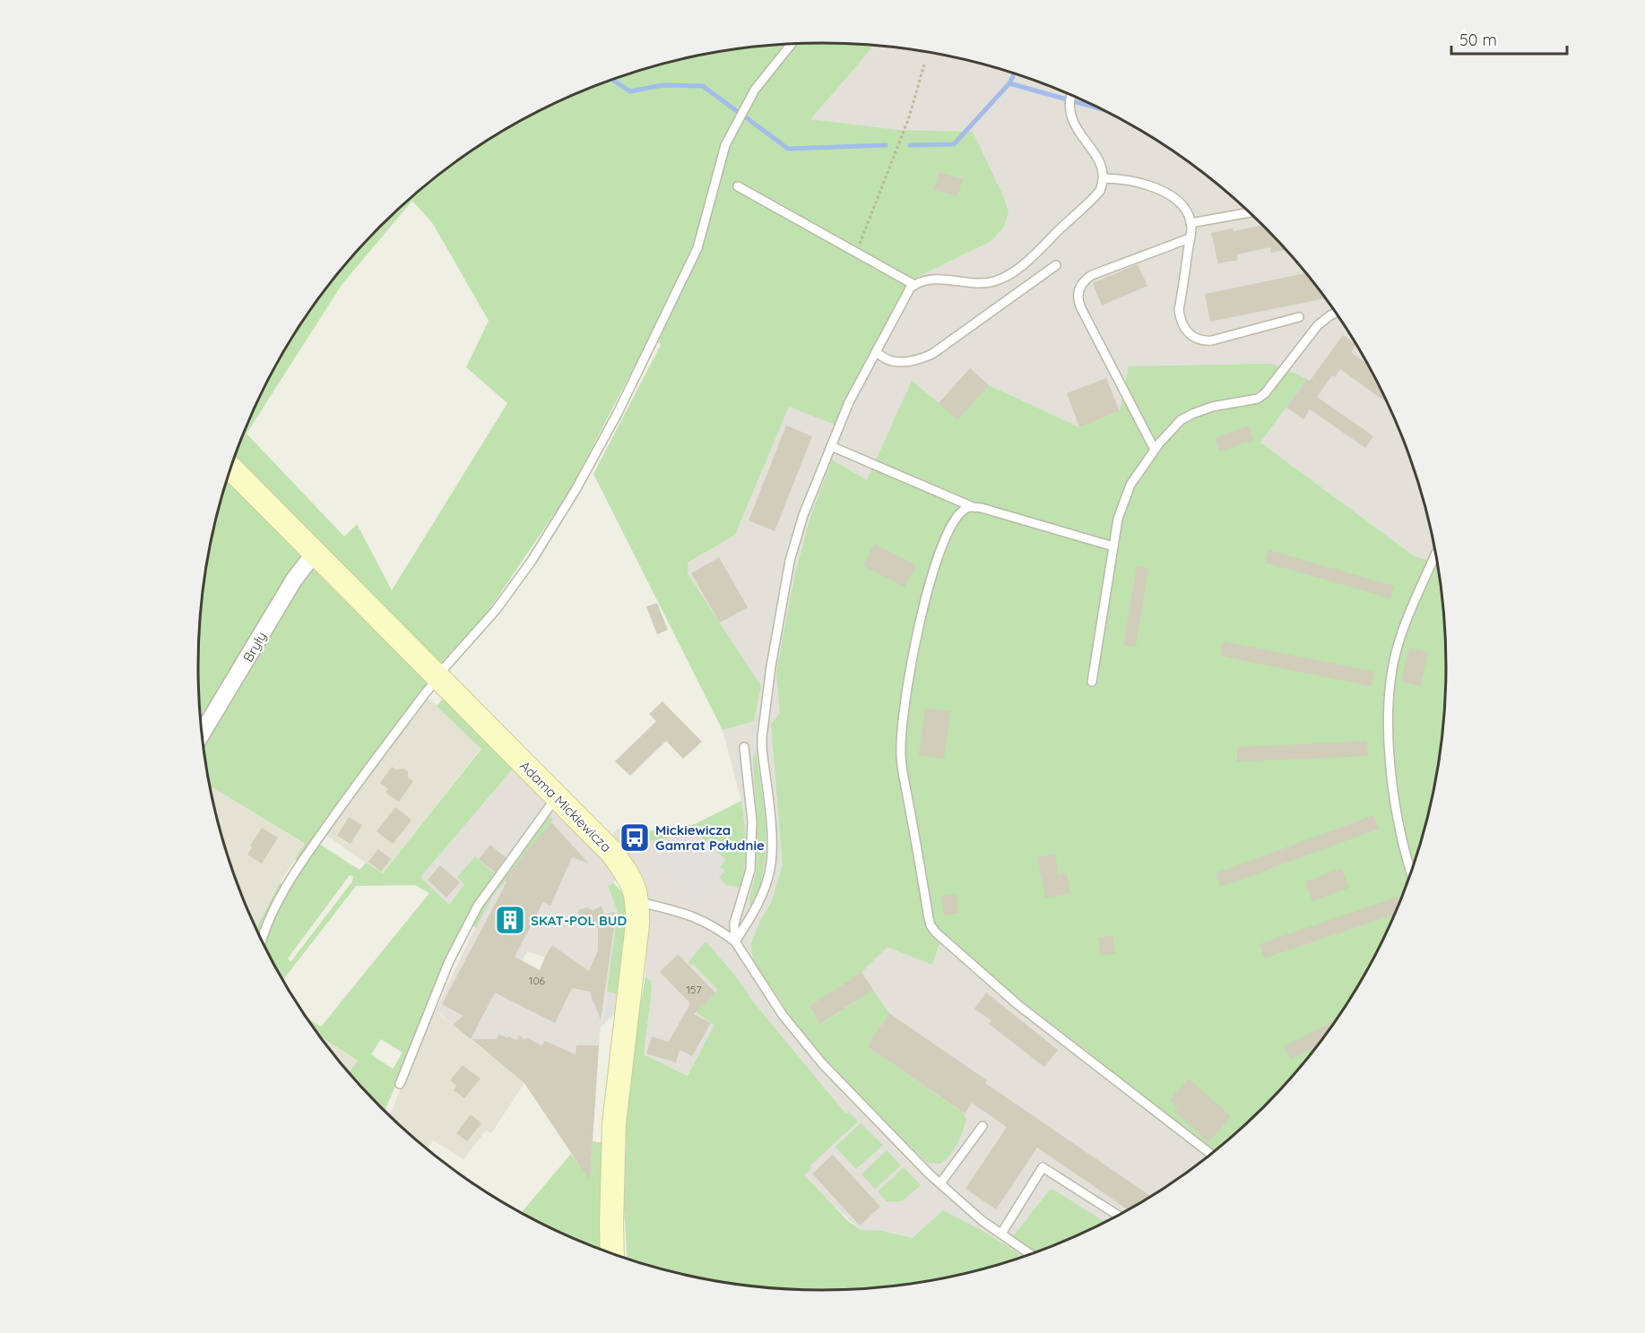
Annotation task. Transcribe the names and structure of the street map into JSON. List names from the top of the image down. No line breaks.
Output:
{"streets":{"street":["Bryły","Adama Mickiewicza"]},"crossings":[["Bryły","Adama Mickiewicza"]],"places":{"bus stop":["Mickiewicza Gamrat Południe"],"building":["SKAT-POL BUD"]},"house_numbers":["106","157"],"scale_bar":"50 m"}
